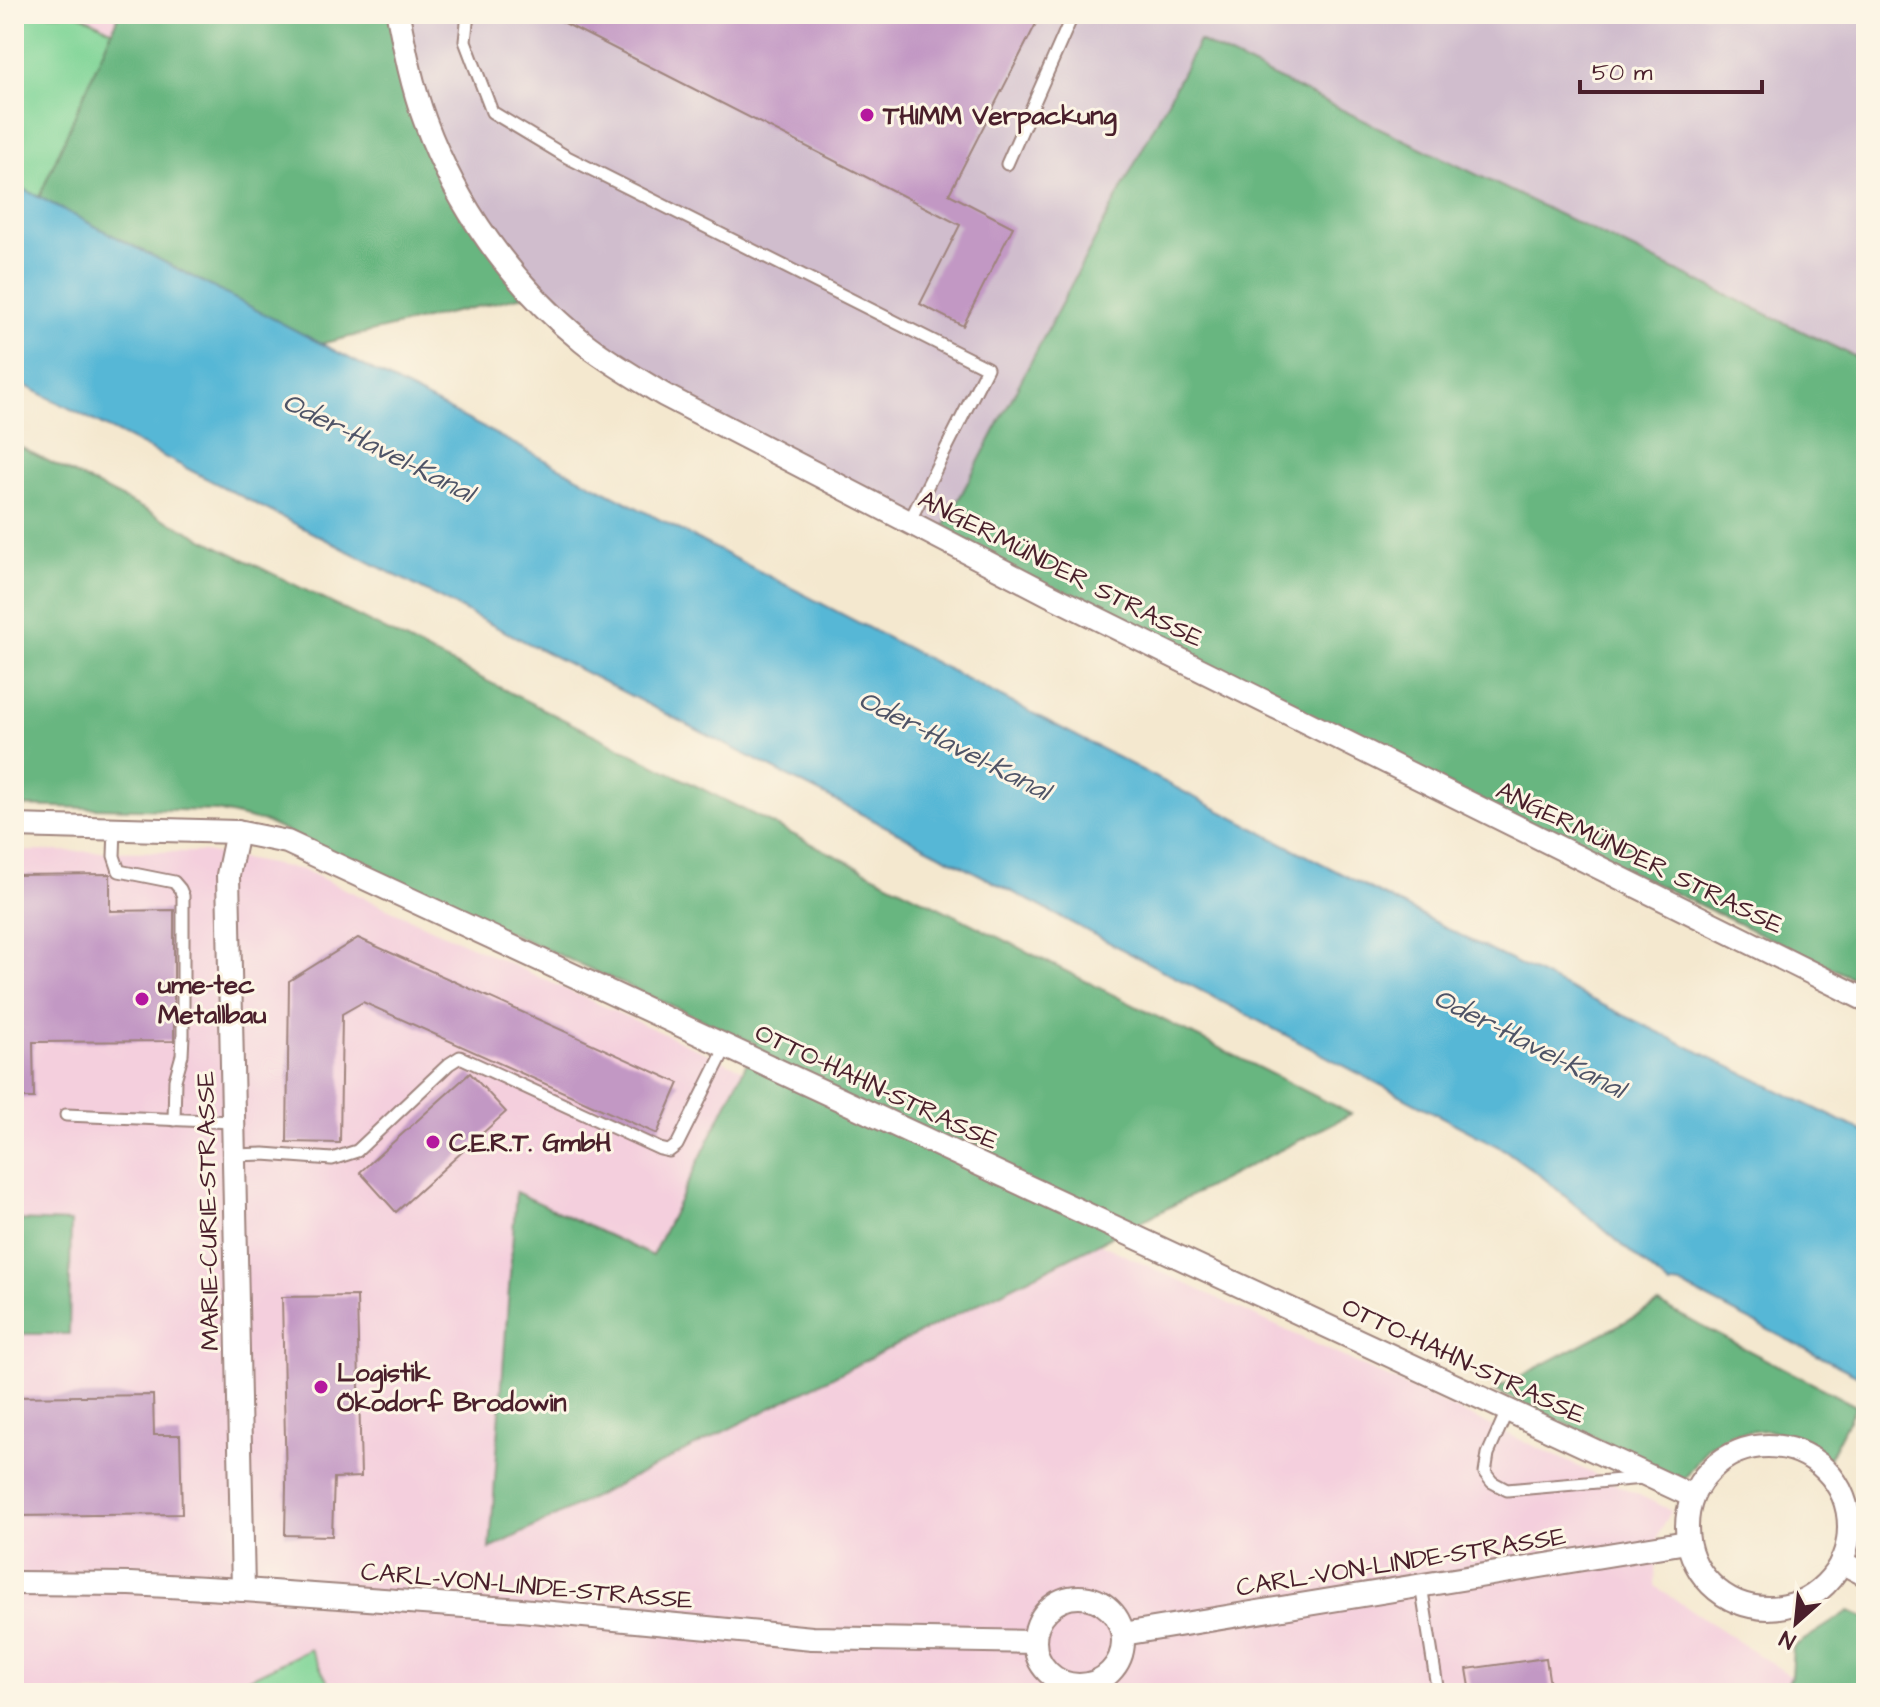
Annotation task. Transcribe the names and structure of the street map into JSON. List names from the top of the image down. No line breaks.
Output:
{"streets":{"street":["ANGERMÜNDER STRASSE","OTTO-HAHN-STRASSE","MARIE-CURIE-STRASSE","CARL-VON-LINDE-STRASSE"]},"crossings":[["OTTO-HAHN-STRASSE","MARIE-CURIE-STRASSE"],["OTTO-HAHN-STRASSE","CARL-VON-LINDE-STRASSE"],["MARIE-CURIE-STRASSE","CARL-VON-LINDE-STRASSE"]],"water":["Oder-Havel-Kanal"],"places":["THIMM Verpackung","ume-tec Metallbau","C.E.R.T. GmbH","Logistik Ökodorf Brodowin"],"scale_bar":"50 m","north":"bottom left"}
